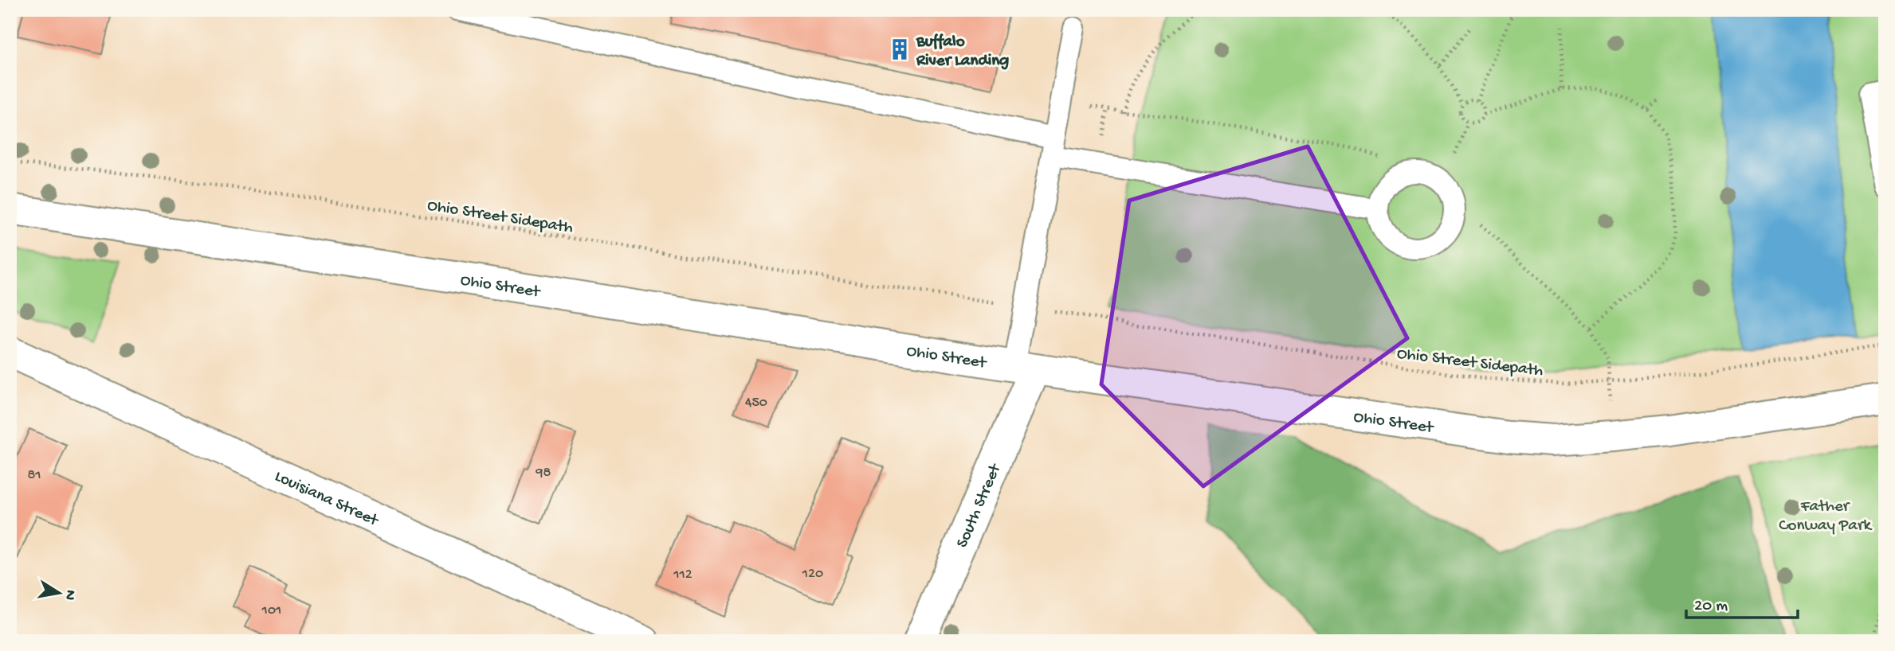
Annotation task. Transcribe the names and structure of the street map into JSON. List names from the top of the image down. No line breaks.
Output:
{"streets":{"street":["Ohio Street","Louisiana Street","South Street"],"path":["Ohio Street Sidepath"]},"crossings":[["Ohio Street","South Street"]],"parks":["Father Conway Park"],"places":{"building":["Buffalo River Landing"]},"house_numbers":["450","98","81","120","112","101"],"scale_bar":"20 m","north":"right"}
